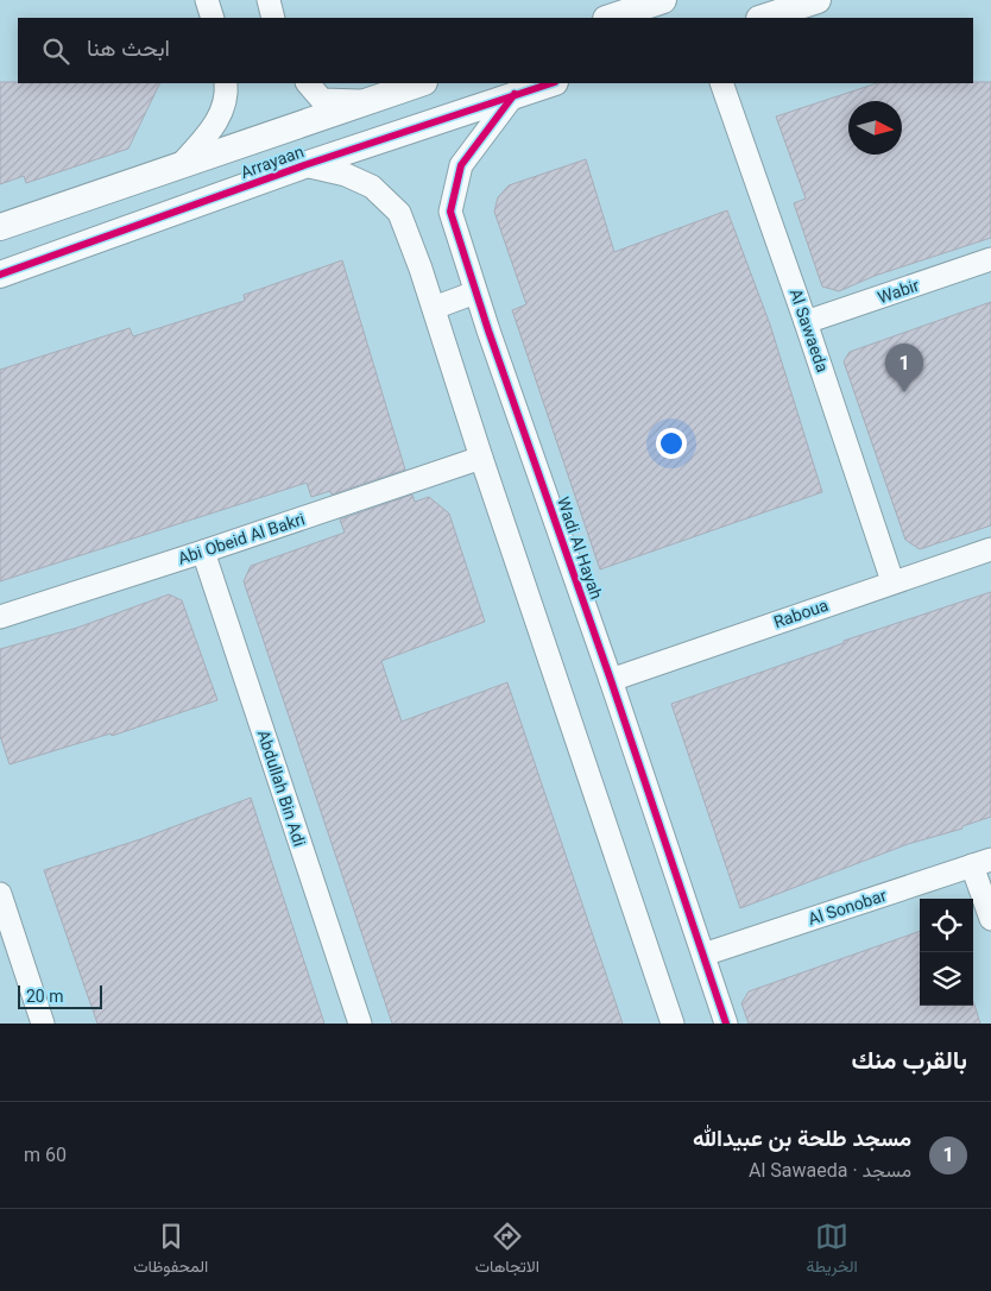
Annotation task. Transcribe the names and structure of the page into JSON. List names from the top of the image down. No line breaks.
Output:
{"streets":{"street":["Arrayaan","Wabir","Al Sawaeda","Abi Obeid Al Bakri","Wadi Al Hayah","Raboua","Abdullah Bin Adi","Al Sonobar"]},"crossings":[["Arrayaan","Wadi Al Hayah"],["Wabir","Al Sawaeda"],["Al Sawaeda","Raboua"],["Abi Obeid Al Bakri","Abdullah Bin Adi"],["Wadi Al Hayah","Raboua"],["Wadi Al Hayah","Al Sonobar"]],"scale_bar":"20 m","north":"right","page":{"search":"ابحث هنا","pins":"1","scale":"20 m","heading":"بالقرب منك","list":[{"mark":"1","name":"مسجد طلحة بن عبيدالله","note":"مسجد · Al Sawaeda","value":"60 m"}],"nav":["الخريطة","الاتجاهات","المحفوظات"]}}
